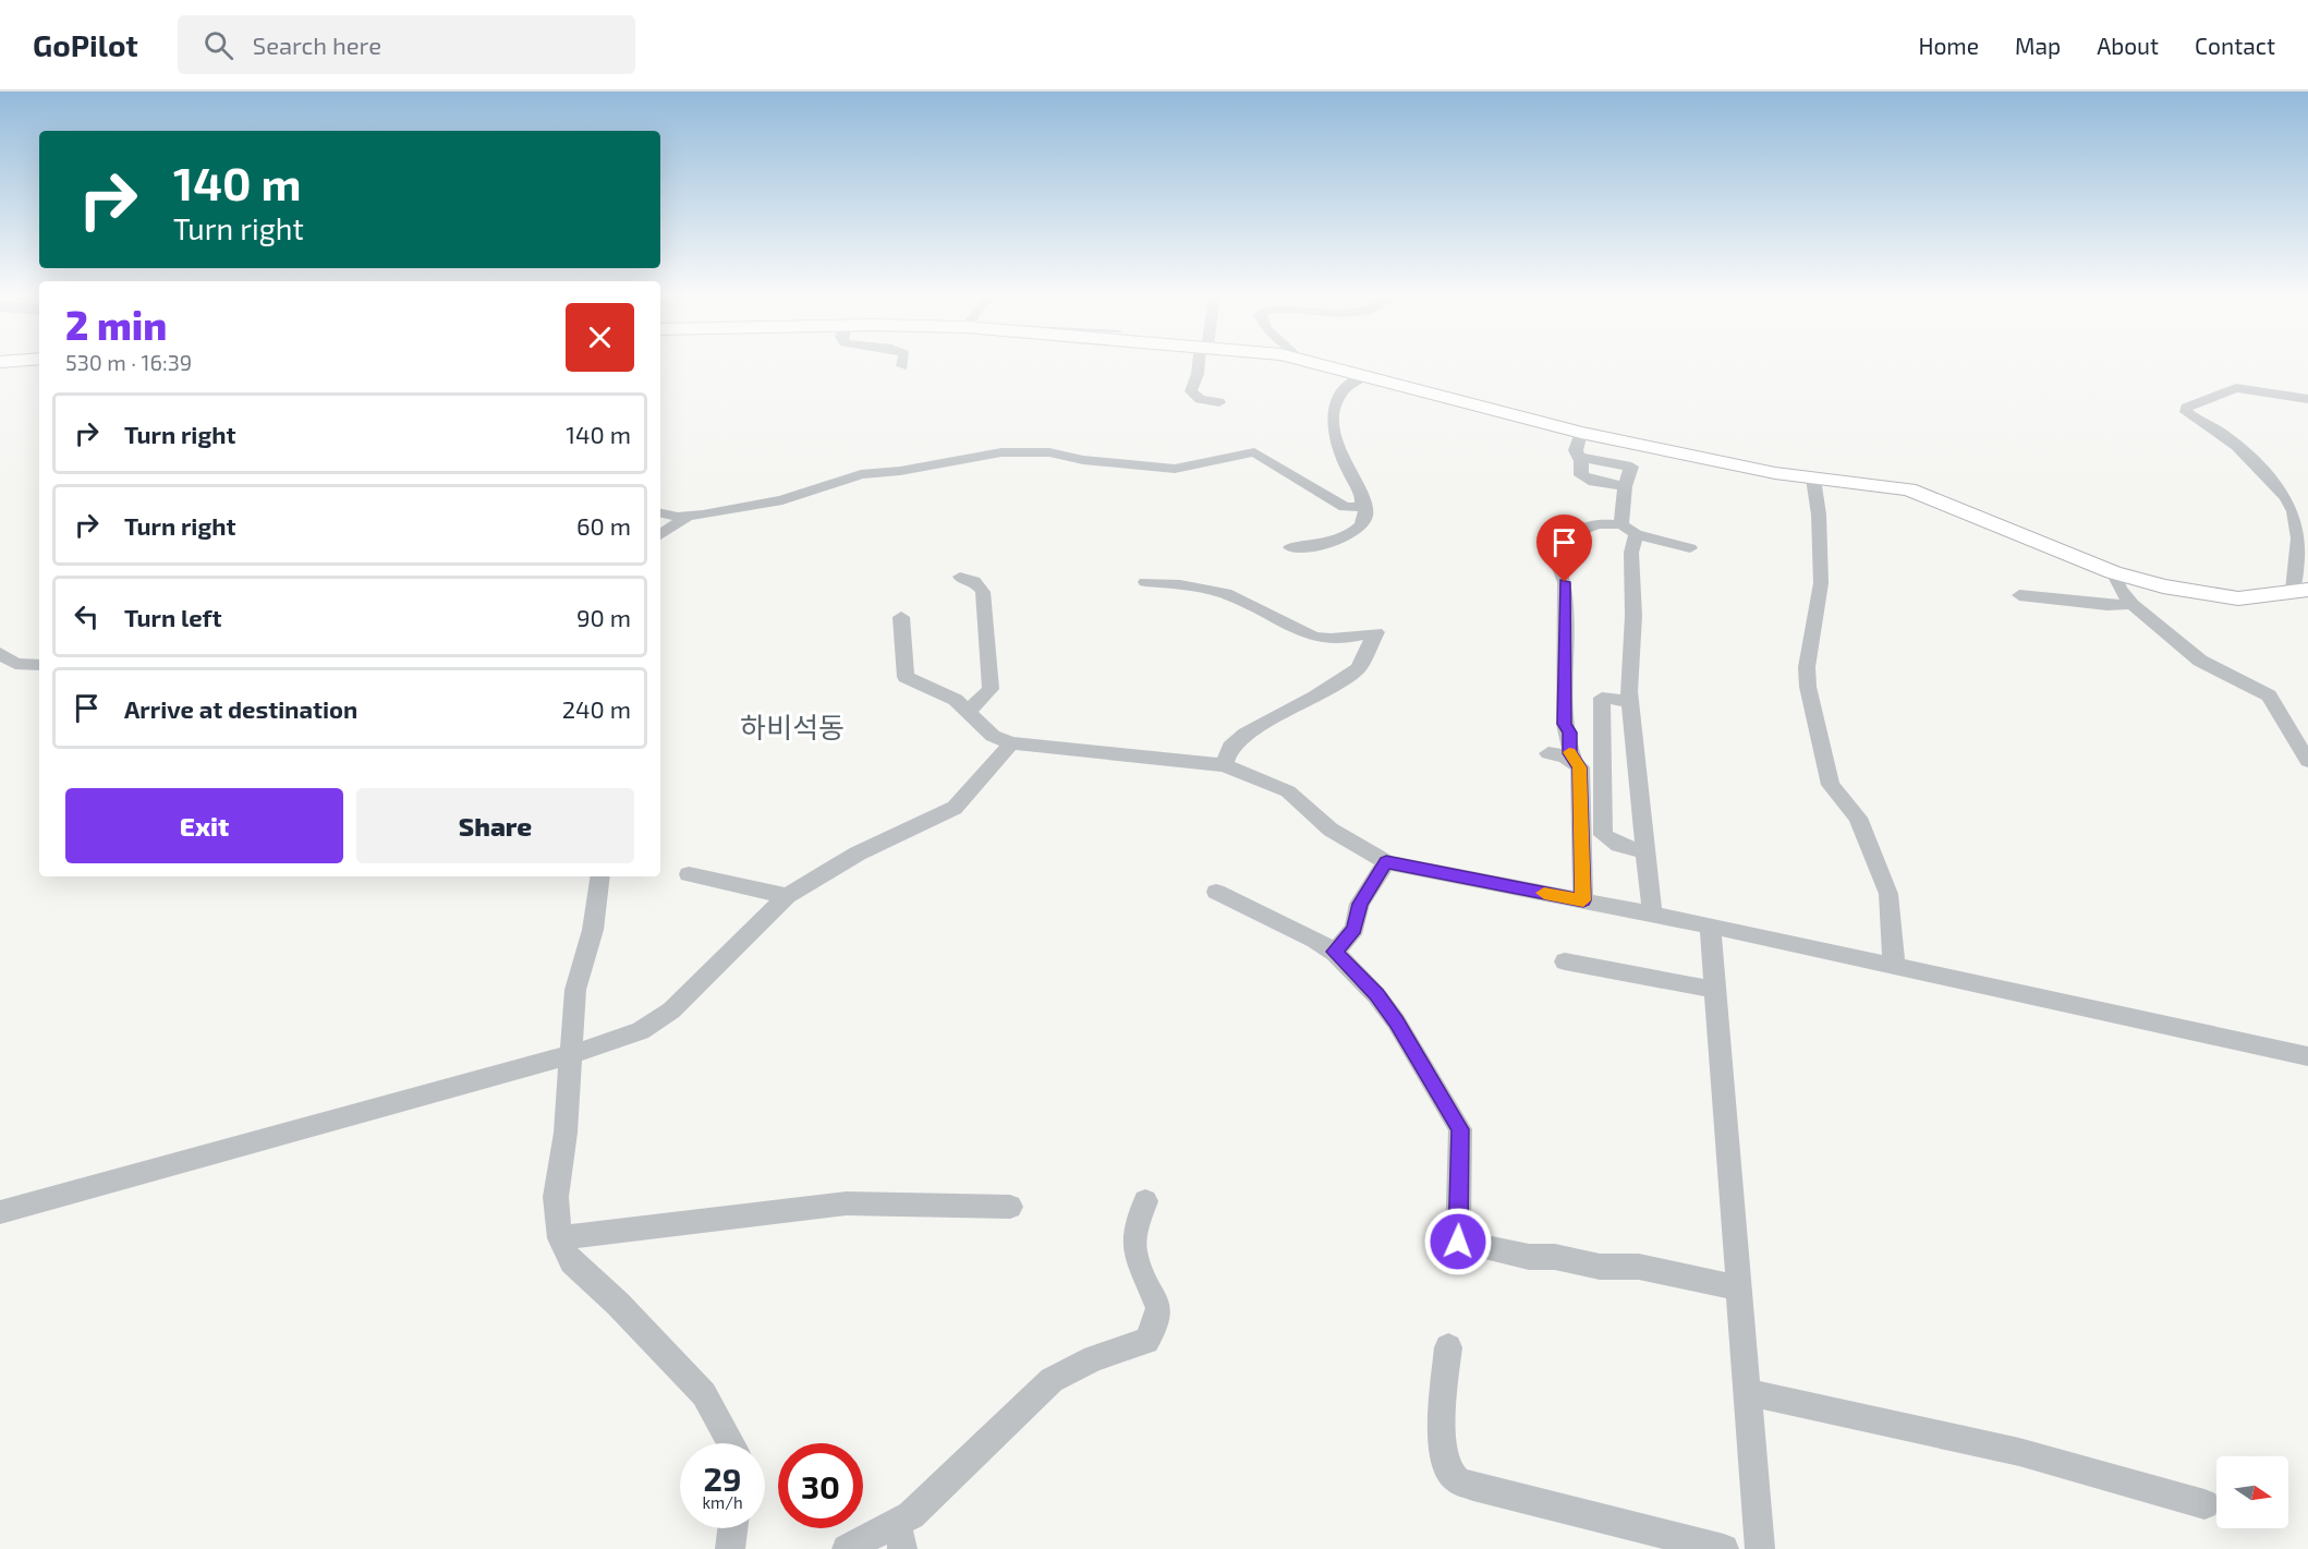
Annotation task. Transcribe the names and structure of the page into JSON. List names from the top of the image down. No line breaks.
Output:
{"districts":["하비석동"],"north":"right","page":{"header":"GoPilot","search":"Search here","nav":["Home","Map","About","Contact"],"turn":["140 m","Turn right"],"heading":["2 min","530 m · 16:39"],"list":[{"name":"Turn right","value":"140 m"},{"name":"Turn right","value":"60 m"},{"name":"Turn left","value":"90 m"},{"name":"Arrive at destination","value":"240 m"}],"buttons":["Exit","Share"],"speed":"29 km/h","limit":"30"}}
